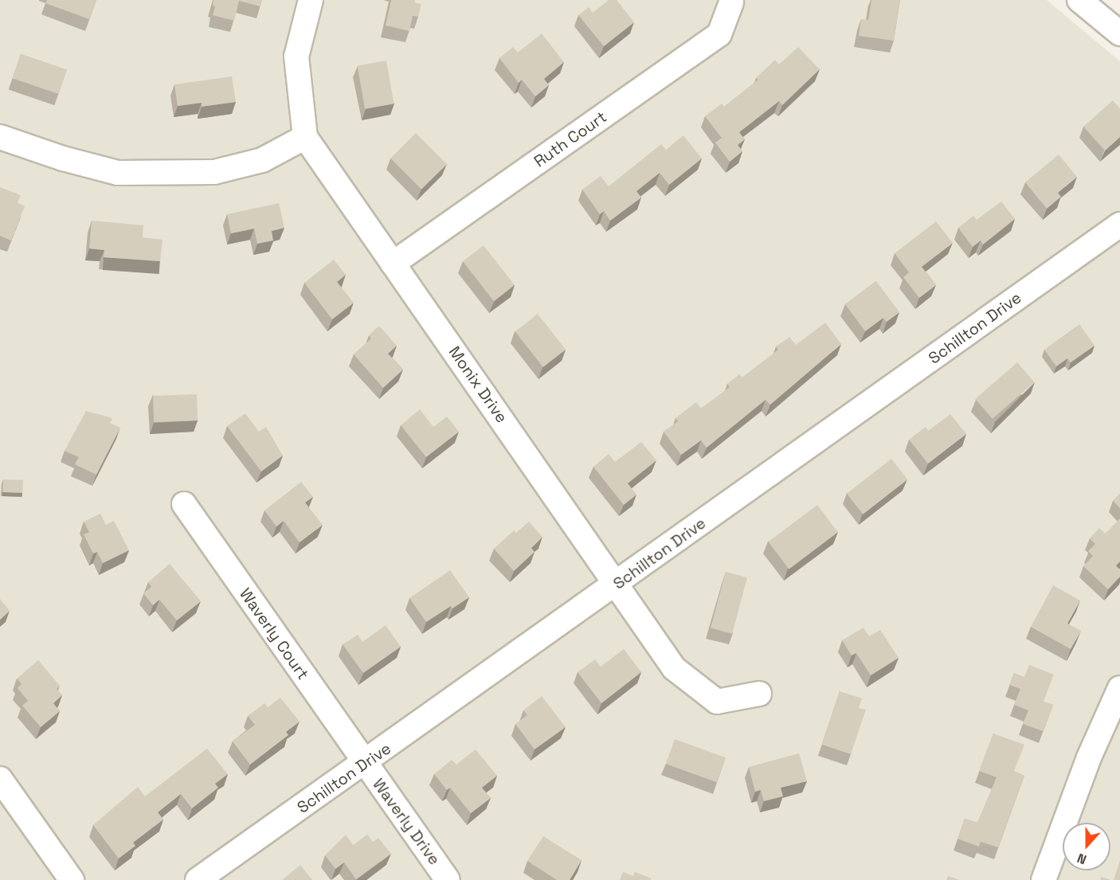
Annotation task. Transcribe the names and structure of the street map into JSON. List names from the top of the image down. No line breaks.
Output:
{"streets":{"street":["Ruth Court","Schillton Drive","Monix Drive","Waverly Court","Waverly Drive"]},"crossings":[["Ruth Court","Monix Drive"],["Schillton Drive","Monix Drive"],["Schillton Drive","Waverly Court"],["Schillton Drive","Waverly Drive"],["Waverly Court","Waverly Drive"]],"north":"bottom"}
